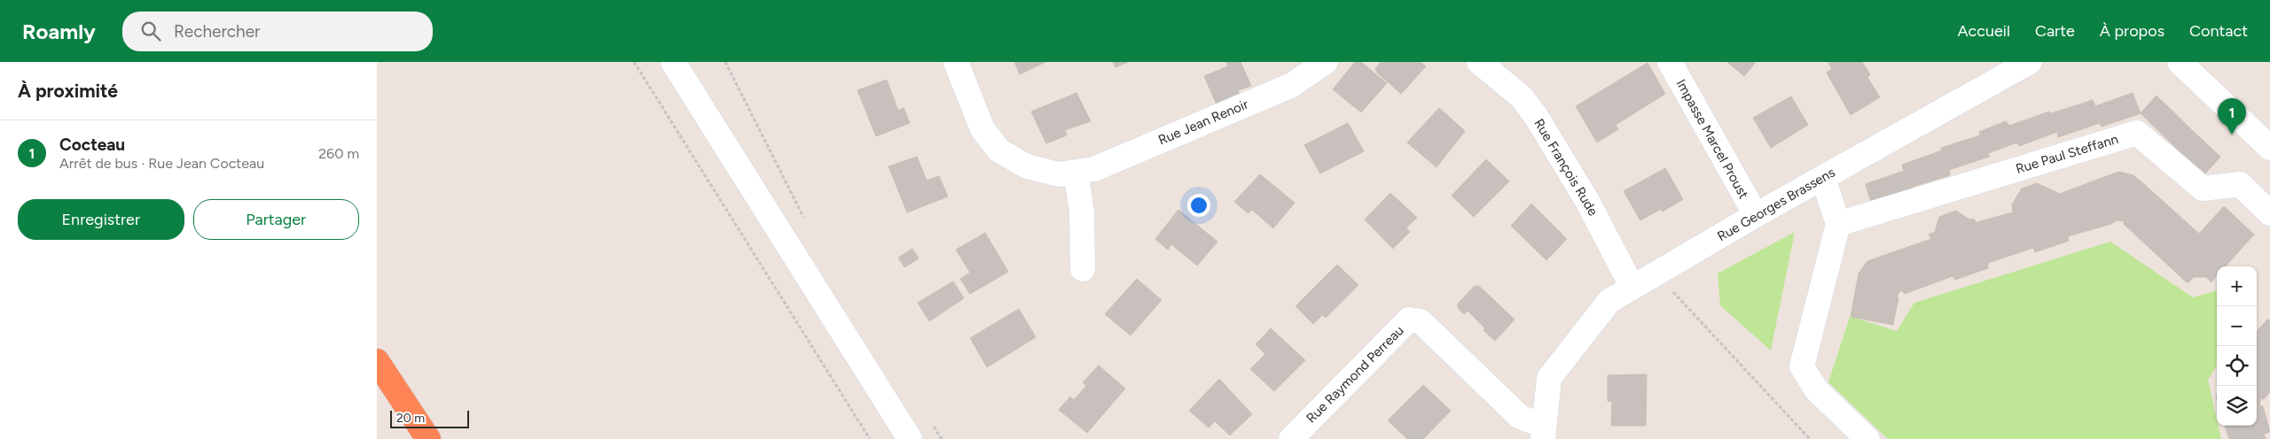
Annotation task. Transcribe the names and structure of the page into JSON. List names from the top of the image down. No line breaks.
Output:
{"streets":{"street":["Rue Jean Renoir","Impasse Marcel Proust","Rue Paul Steffann","Rue François Rude","Rue Georges Brassens","Rue Raymond Perreau"]},"crossings":[["Impasse Marcel Proust","Rue Georges Brassens"],["Rue François Rude","Rue Georges Brassens"],["Rue Georges Brassens","Rue Raymond Perreau"]],"scale_bar":"20 m","page":{"header":"Roamly","search":"Rechercher","nav":["Accueil","Carte","À propos","Contact"],"heading":"À proximité","pins":"1","list":[{"mark":"1","name":"Cocteau","note":"Arrêt de bus · Rue Jean Cocteau","value":"260 m"}],"buttons":["Enregistrer","Partager"],"map_buttons":["+","−"],"scale":"20 m"}}
